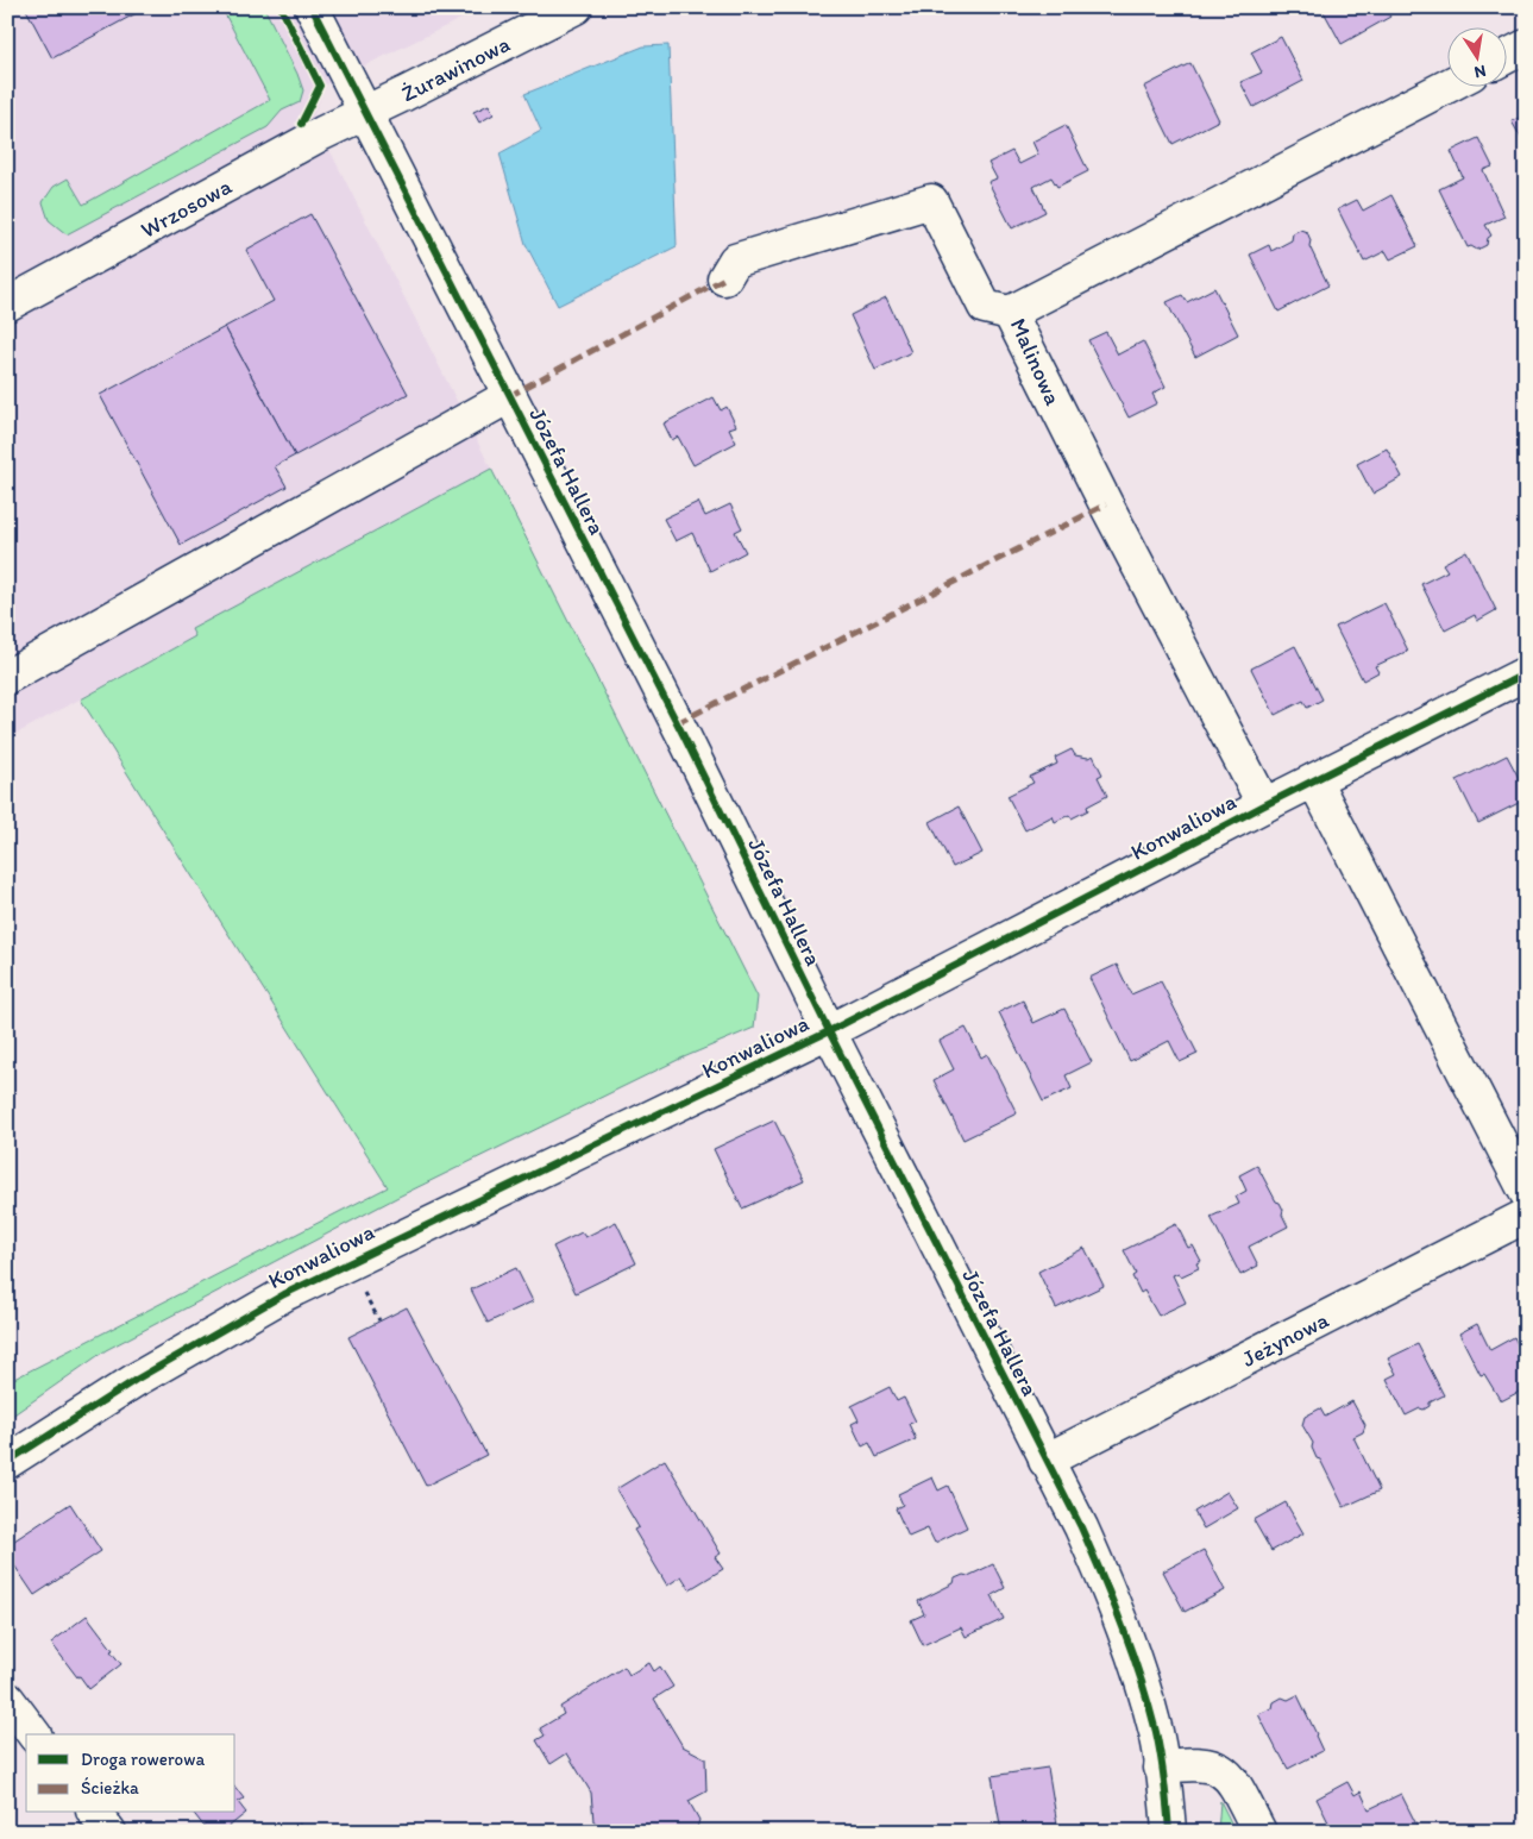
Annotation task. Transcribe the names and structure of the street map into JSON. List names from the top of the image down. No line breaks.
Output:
{"streets":{"street":["Żurawinowa","Wrzosowa","Malinowa","Józefa Hallera","Konwaliowa","Jeżynowa"]},"crossings":[["Żurawinowa","Wrzosowa"],["Żurawinowa","Józefa Hallera"],["Wrzosowa","Józefa Hallera"],["Malinowa","Konwaliowa"],["Józefa Hallera","Konwaliowa"],["Józefa Hallera","Jeżynowa"]],"legend":["Droga rowerowa","Ścieżka"],"north":"bottom"}
